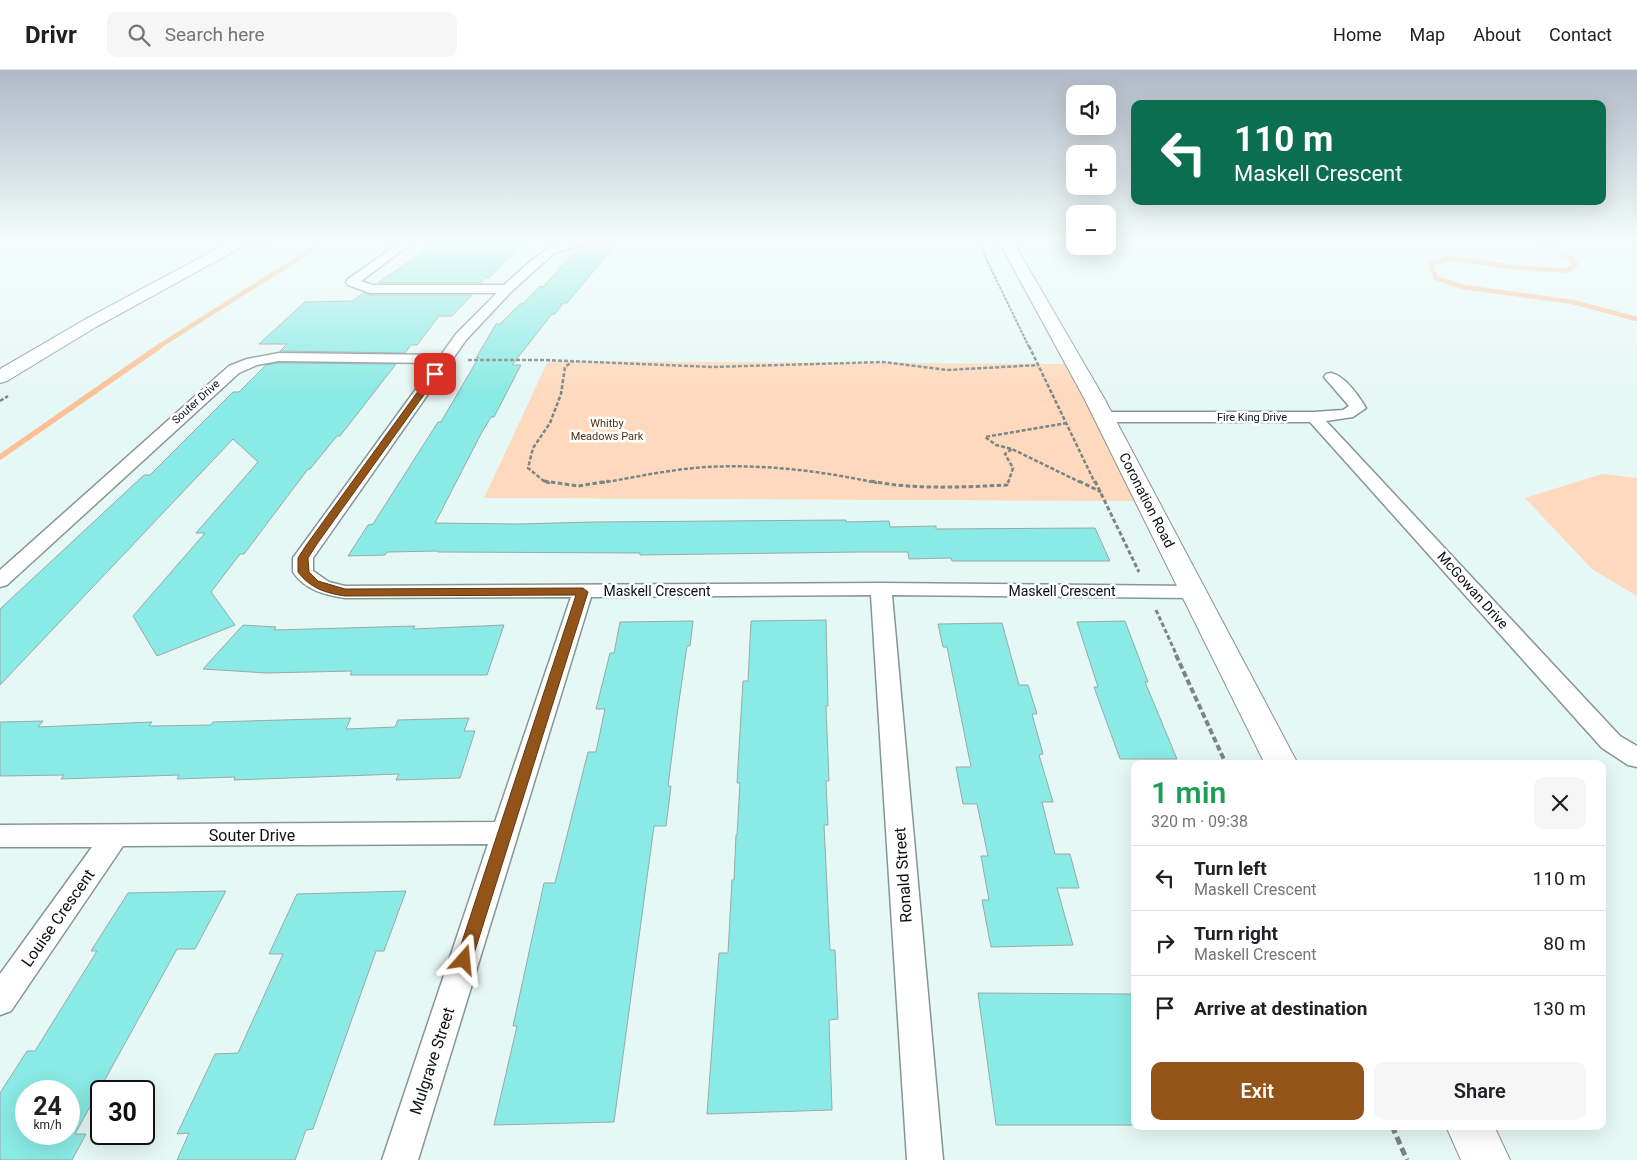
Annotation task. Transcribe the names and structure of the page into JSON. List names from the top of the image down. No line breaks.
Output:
{"streets":{"street":["Souter Drive","Fire King Drive","Coronation Road","McGowan Drive","Maskell Crescent","Ronald Street","Louise Crescent","Mulgrave Street"]},"crossings":[["Souter Drive","Maskell Crescent"],["Souter Drive","Louise Crescent"],["Souter Drive","Mulgrave Street"],["Fire King Drive","Coronation Road"],["Fire King Drive","McGowan Drive"],["Coronation Road","Maskell Crescent"],["Maskell Crescent","Ronald Street"],["Maskell Crescent","Mulgrave Street"]],"parks":["Whitby Meadows Park"],"page":{"header":"Drivr","search":"Search here","nav":["Home","Map","About","Contact"],"map_buttons":["+","−"],"turn":["110 m","Maskell Crescent"],"heading":["1 min","320 m · 09:38"],"list":[{"name":"Turn left","note":"Maskell Crescent","value":"110 m"},{"name":"Turn right","note":"Maskell Crescent","value":"80 m"},{"name":"Arrive at destination","value":"130 m"}],"buttons":["Exit","Share"],"speed":"24 km/h","limit":"30"}}
